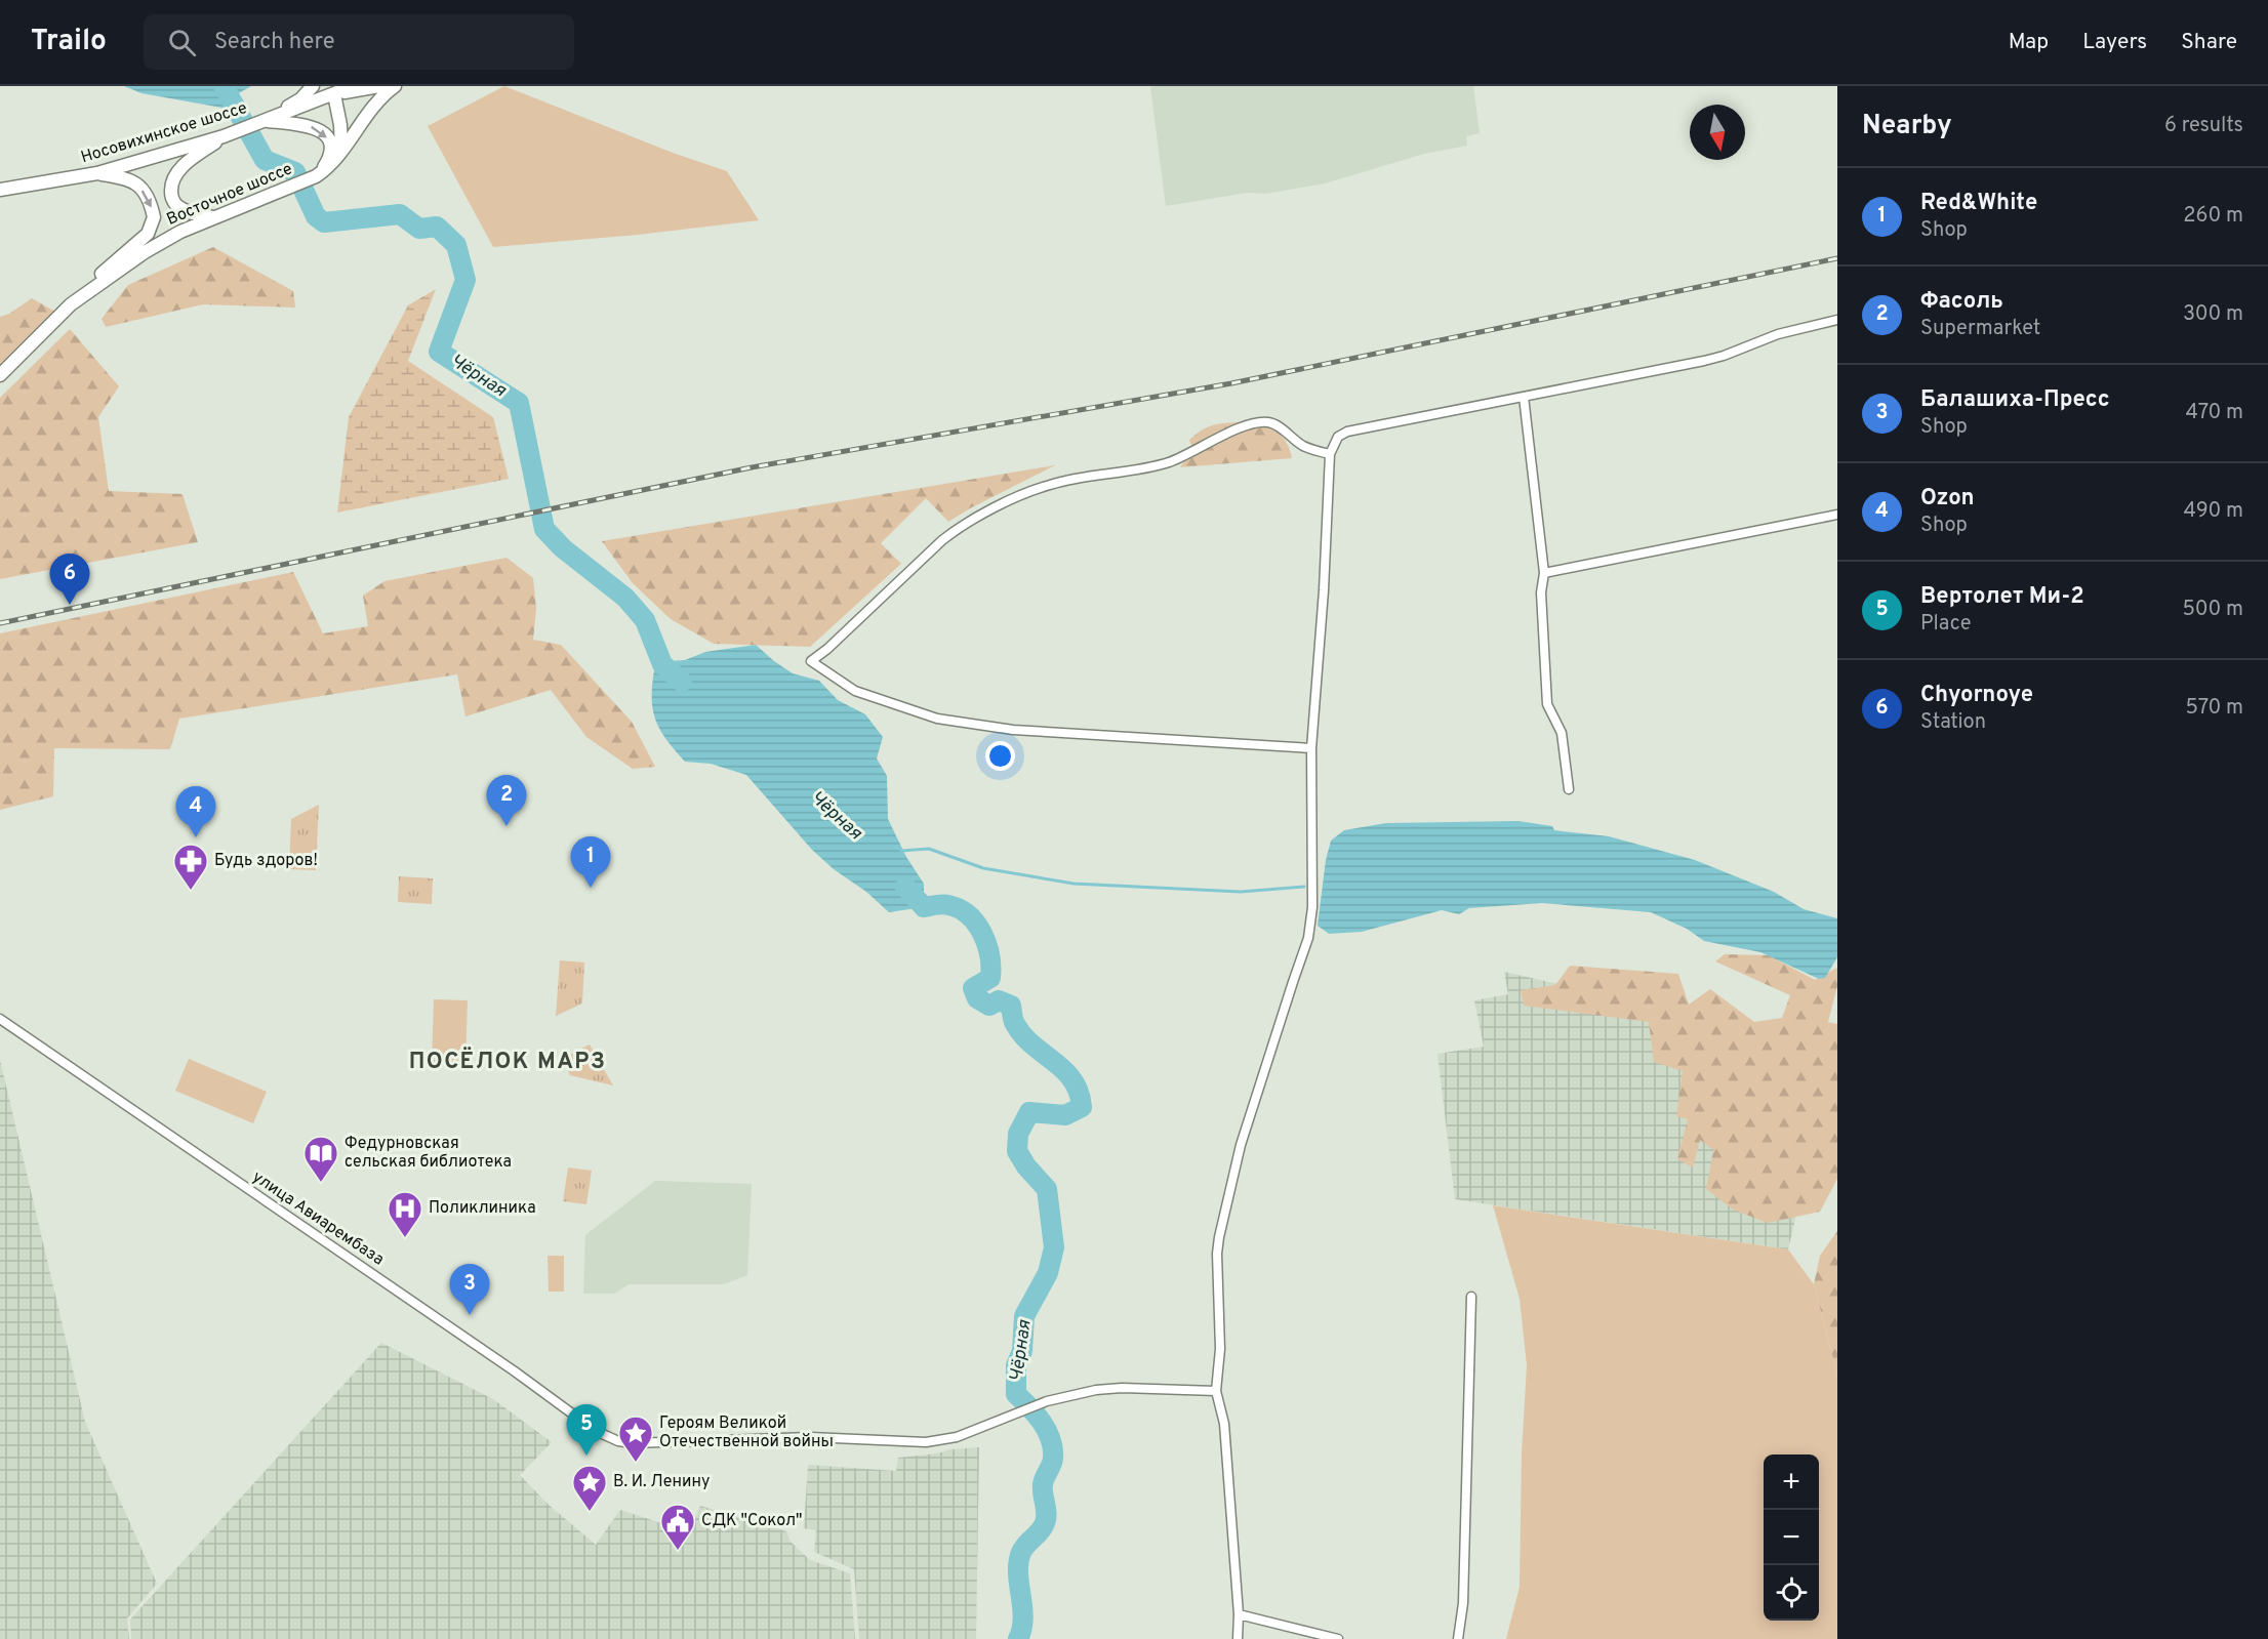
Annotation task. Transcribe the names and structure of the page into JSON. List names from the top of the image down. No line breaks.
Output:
{"streets":{"main road":["Носовихинское шоссе","Восточное шоссе"],"street":["улица Авиарембаза"]},"districts":["ПОСЁЛОК МАРЗ"],"water":["Чёрная"],"places":{"pharmacy":["Будь здоров!"],"library":["Федурновская сельская библиотека"],"hospital":["Поликлиника"],"place":["Героям Великой Отечественной войны","В. И. Ленину"],"public building":["СДК \"Сокол\""]},"north":"bottom","page":{"header":"Trailo","search":"Search here","nav":["Map","Layers","Share"],"heading":["Nearby","6 results"],"list":[{"mark":"1","name":"Red&White","note":"Shop","value":"260 m"},{"mark":"2","name":"Фасоль","note":"Supermarket","value":"300 m"},{"mark":"3","name":"Балашиха-Пресс","note":"Shop","value":"470 m"},{"mark":"4","name":"Ozon","note":"Shop","value":"490 m"},{"mark":"5","name":"Вертолет Ми-2","note":"Place","value":"500 m"},{"mark":"6","name":"Chyornoye","note":"Station","value":"570 m"}],"pins":["6","2","4","1","3","5"],"map_buttons":["+","−"]}}
